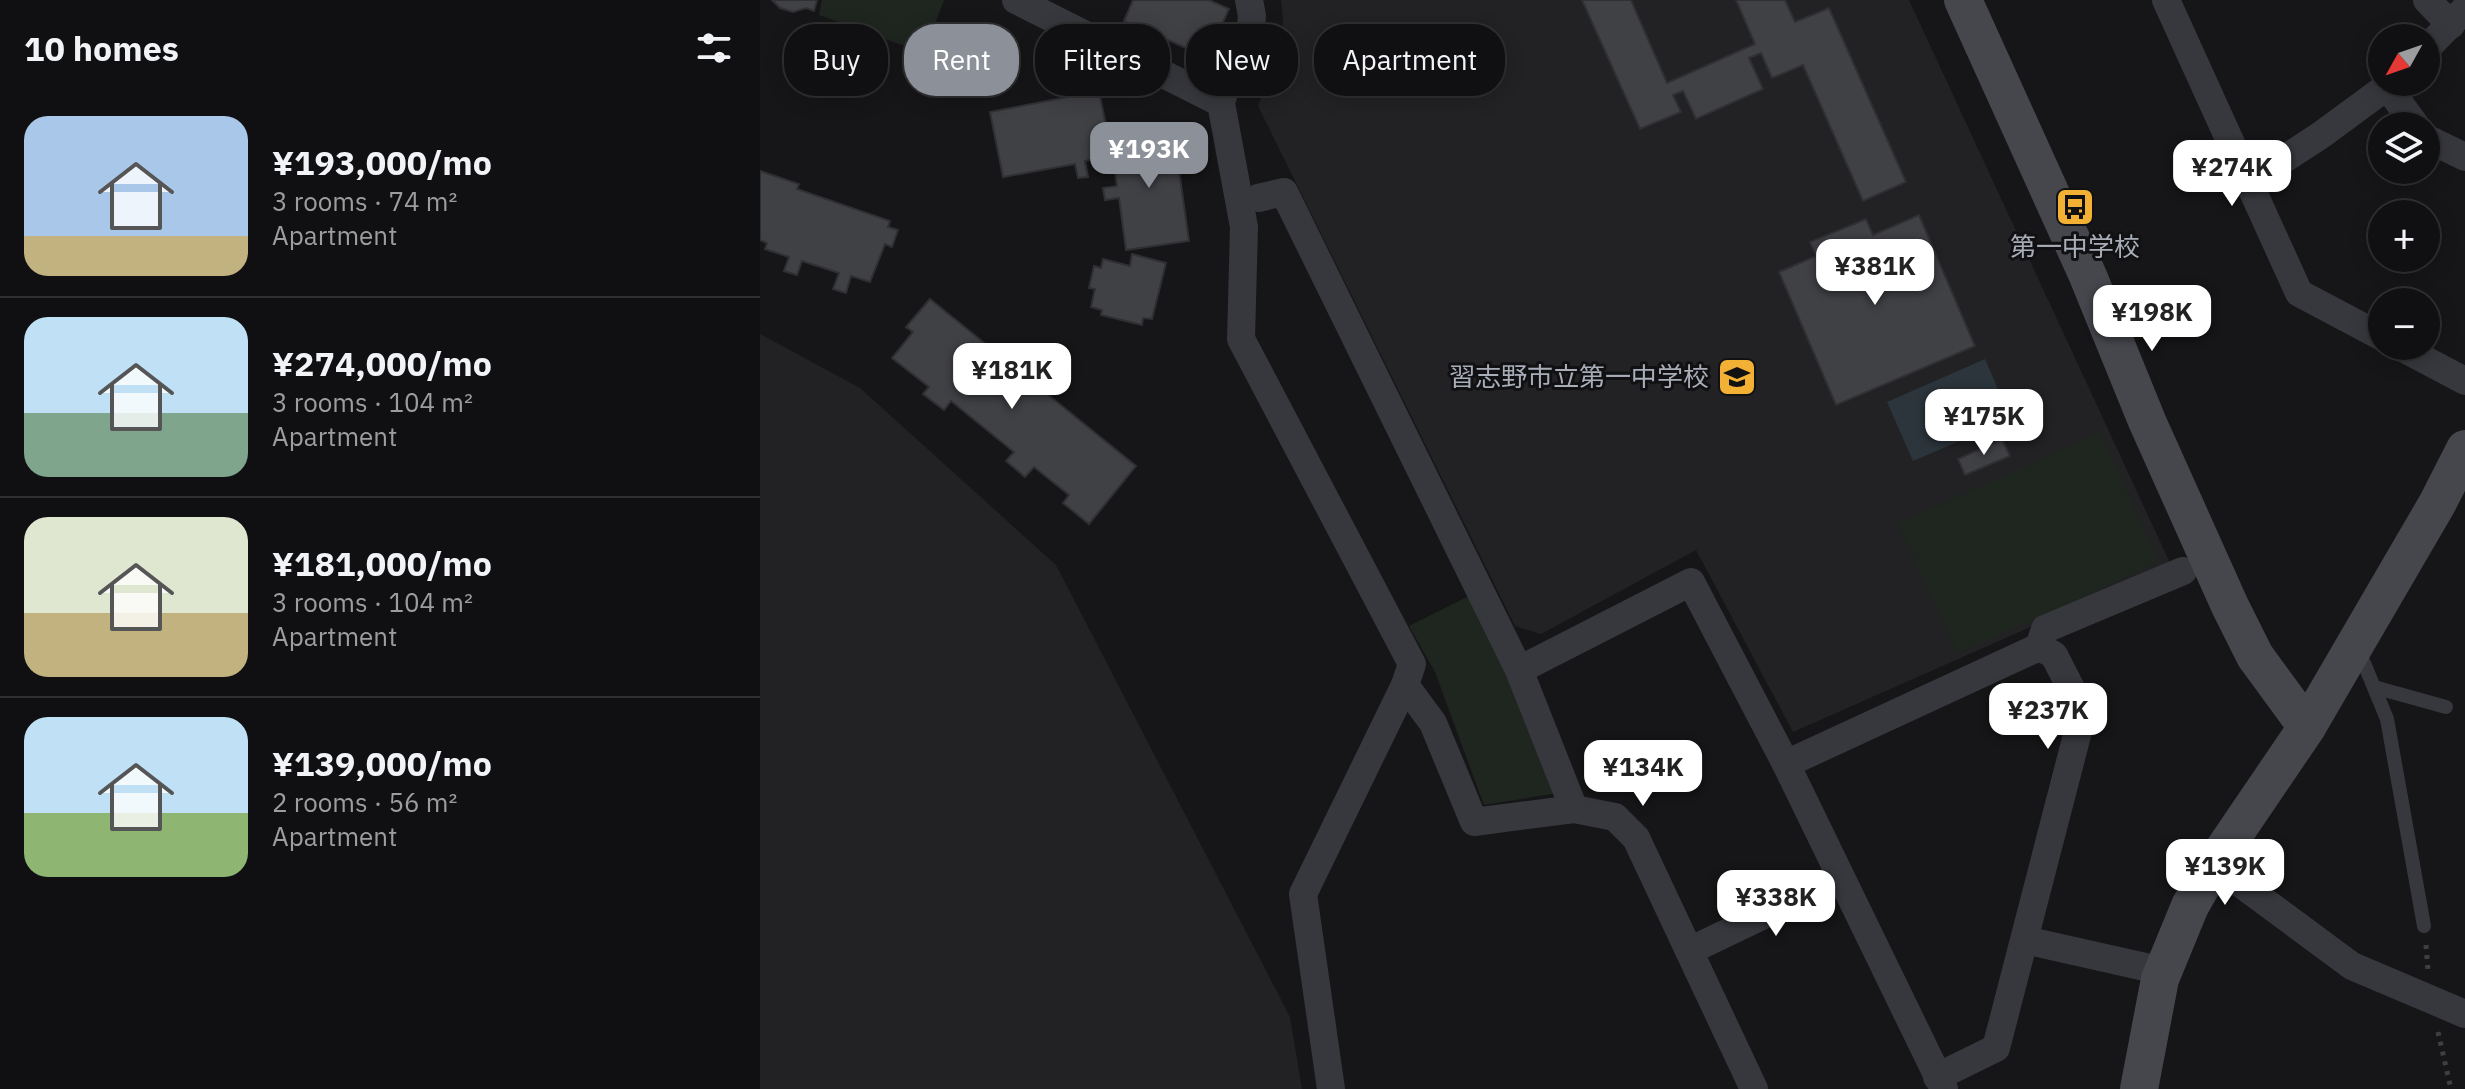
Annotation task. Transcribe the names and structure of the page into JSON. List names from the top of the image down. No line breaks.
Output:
{"places":{"bus stop":["第一中学校"],"school or university":["習志野市立第一中学校"]},"north":"bottom left","page":{"heading":"10 homes","map_buttons":["+","−"],"chip":["Buy","Rent","Filters","New","Apartment"],"list":[{"name":"¥193,000/mo","note":"3 rooms · 74 m² · Apartment"},{"name":"¥274,000/mo","note":"3 rooms · 104 m² · Apartment"},{"name":"¥181,000/mo","note":"3 rooms · 104 m² · Apartment"},{"name":"¥139,000/mo","note":"2 rooms · 56 m² · Apartment"}],"price":["¥193K","¥274K","¥381K","¥198K","¥181K","¥175K","¥237K","¥134K","¥139K","¥338K"]}}
